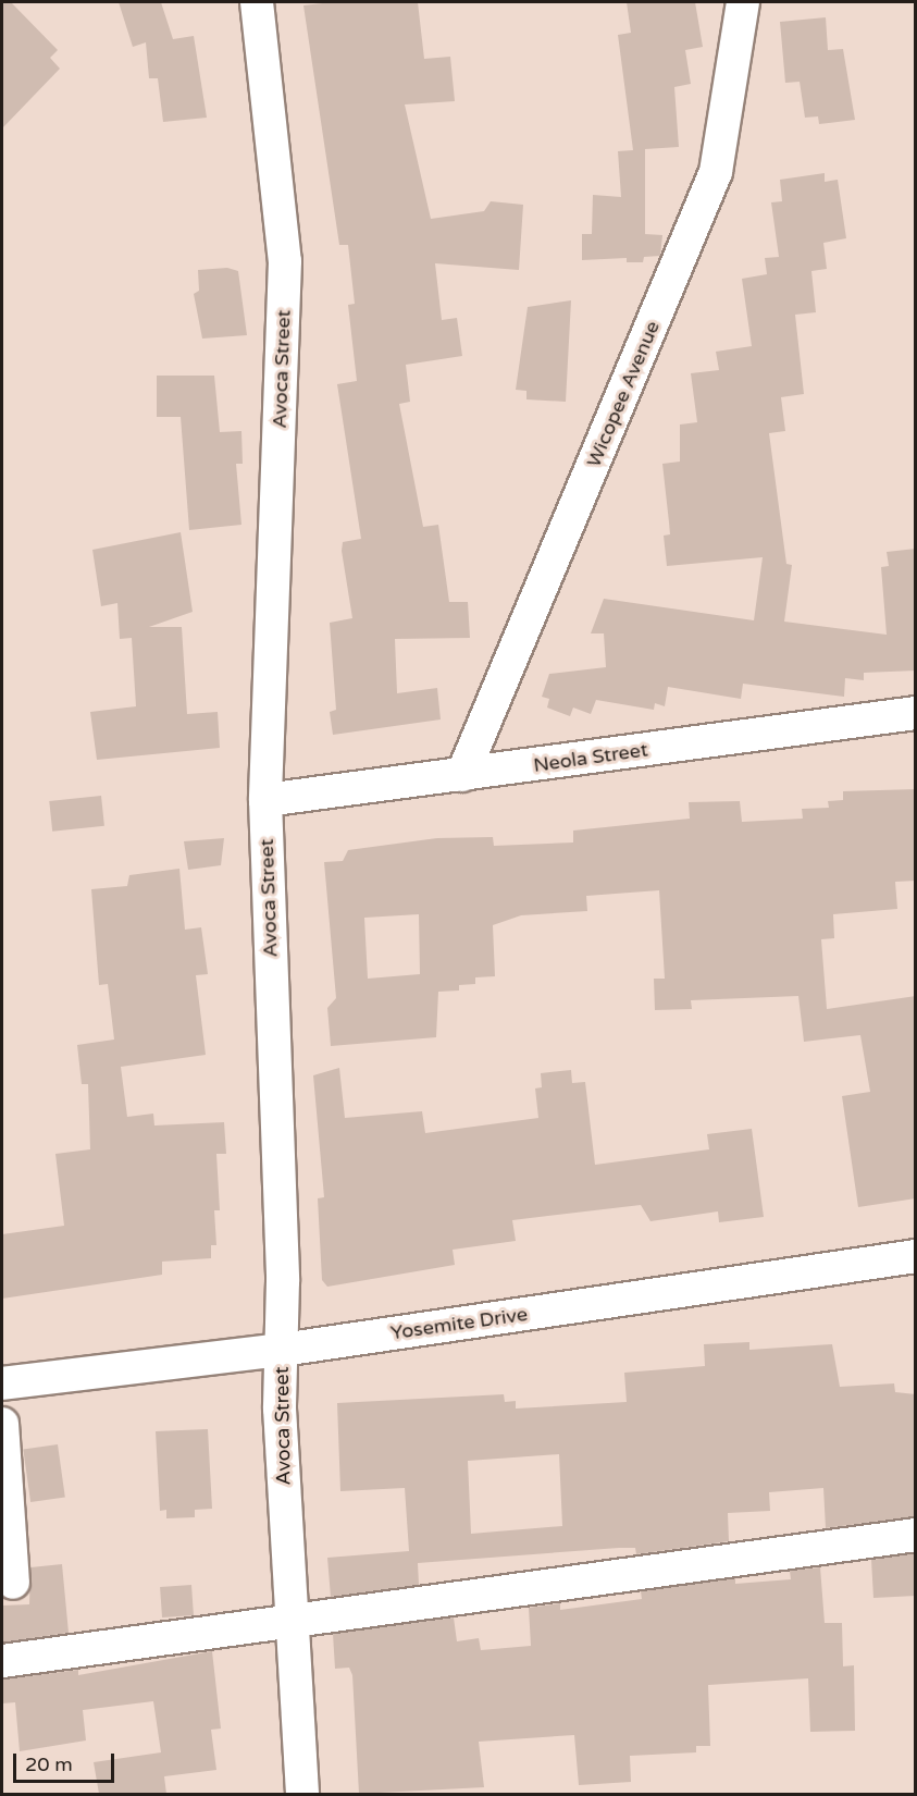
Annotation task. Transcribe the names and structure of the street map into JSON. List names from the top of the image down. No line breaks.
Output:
{"streets":{"street":["Avoca Street","Wicopee Avenue","Neola Street","Yosemite Drive"]},"crossings":[["Avoca Street","Neola Street"],["Avoca Street","Yosemite Drive"],["Wicopee Avenue","Neola Street"]],"scale_bar":"20 m"}
